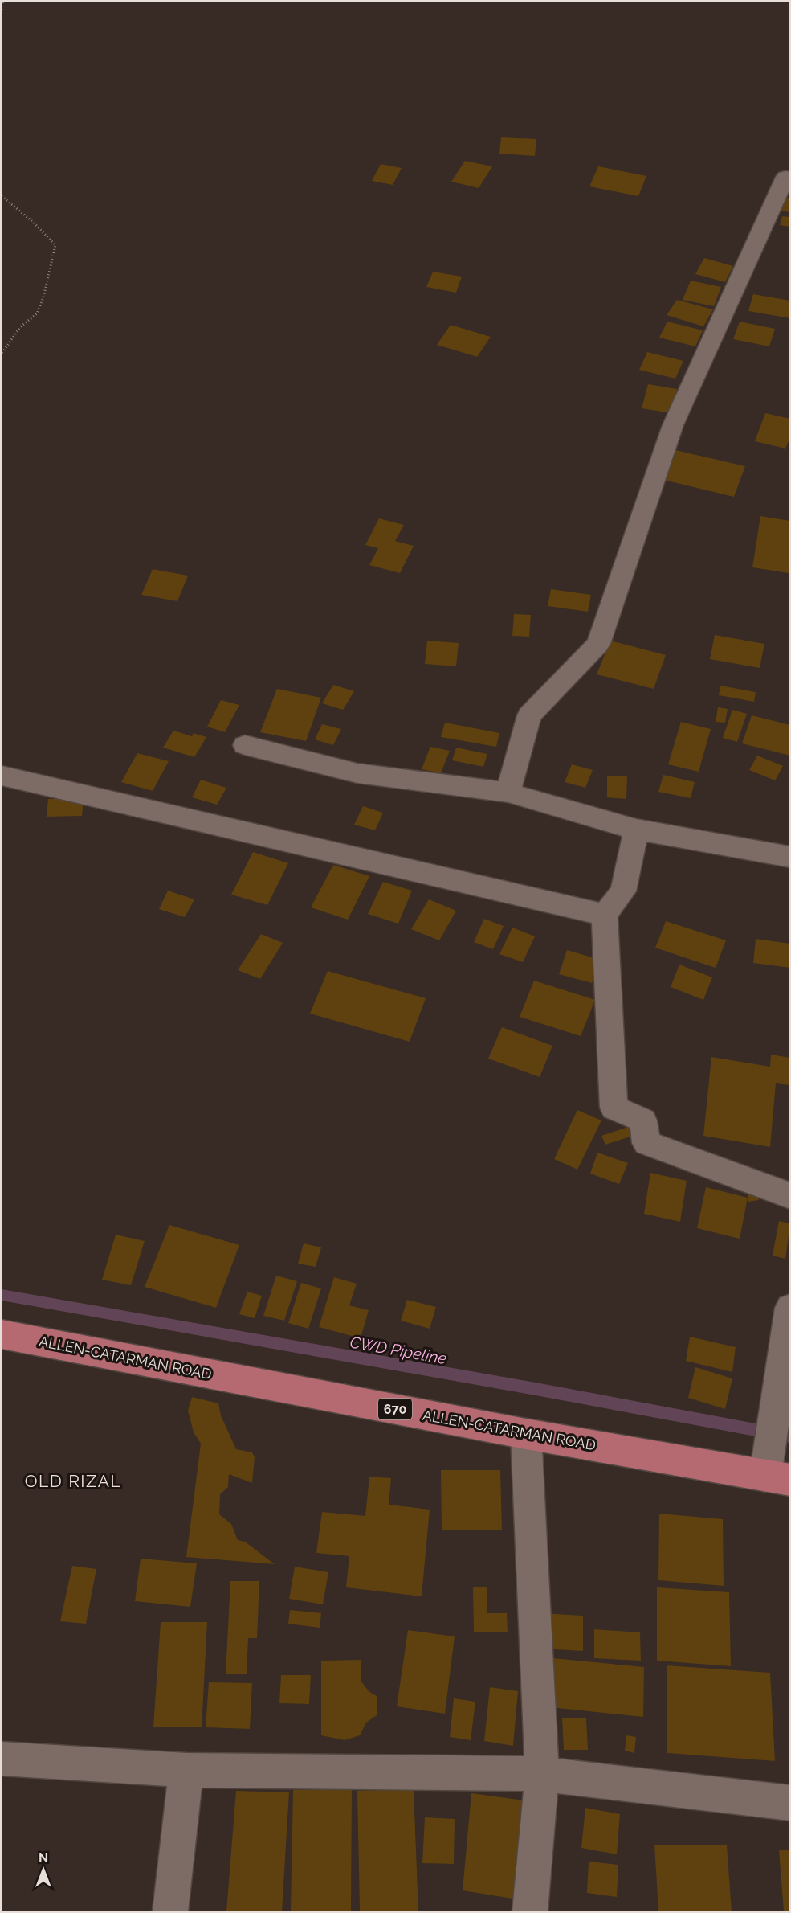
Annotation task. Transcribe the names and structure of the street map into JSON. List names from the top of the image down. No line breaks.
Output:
{"streets":{"main road":["ALLEN-CATARMAN ROAD","670"]},"districts":["OLD RIZAL"],"water":["CWD Pipeline"],"north":"top"}
